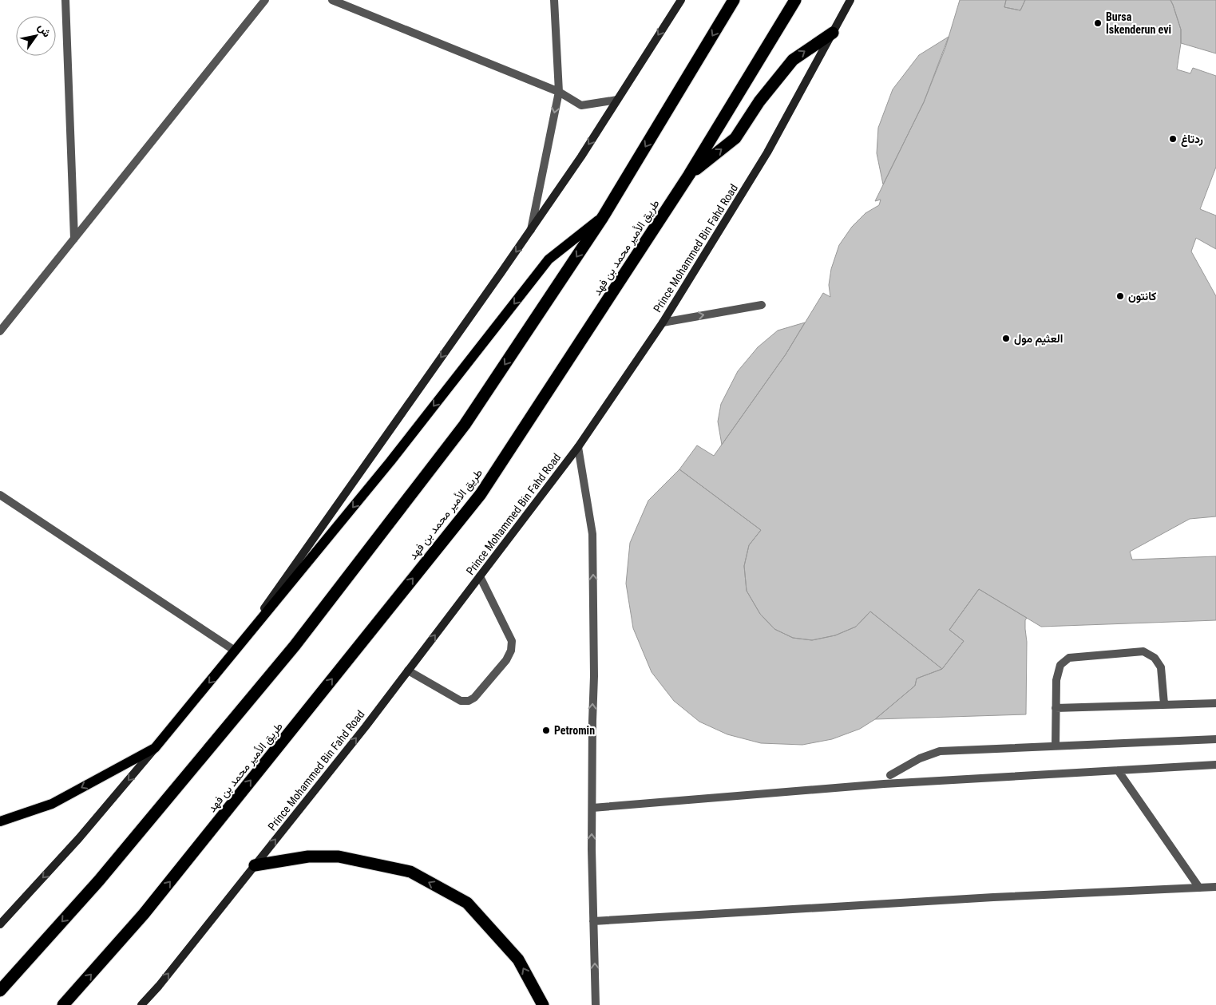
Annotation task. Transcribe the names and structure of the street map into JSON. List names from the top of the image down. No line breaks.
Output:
{"streets":{"highway":["طريق الأمير محمد بن فهد"],"main road":["Prince Mohammed Bin Fahd Road"]},"one_way":["Prince Mohammed Bin Fahd Road"],"places":["Bursa İskenderun evi","ردتاغ","كانتون","العثيم مول","Petromin"],"north":"top right"}
